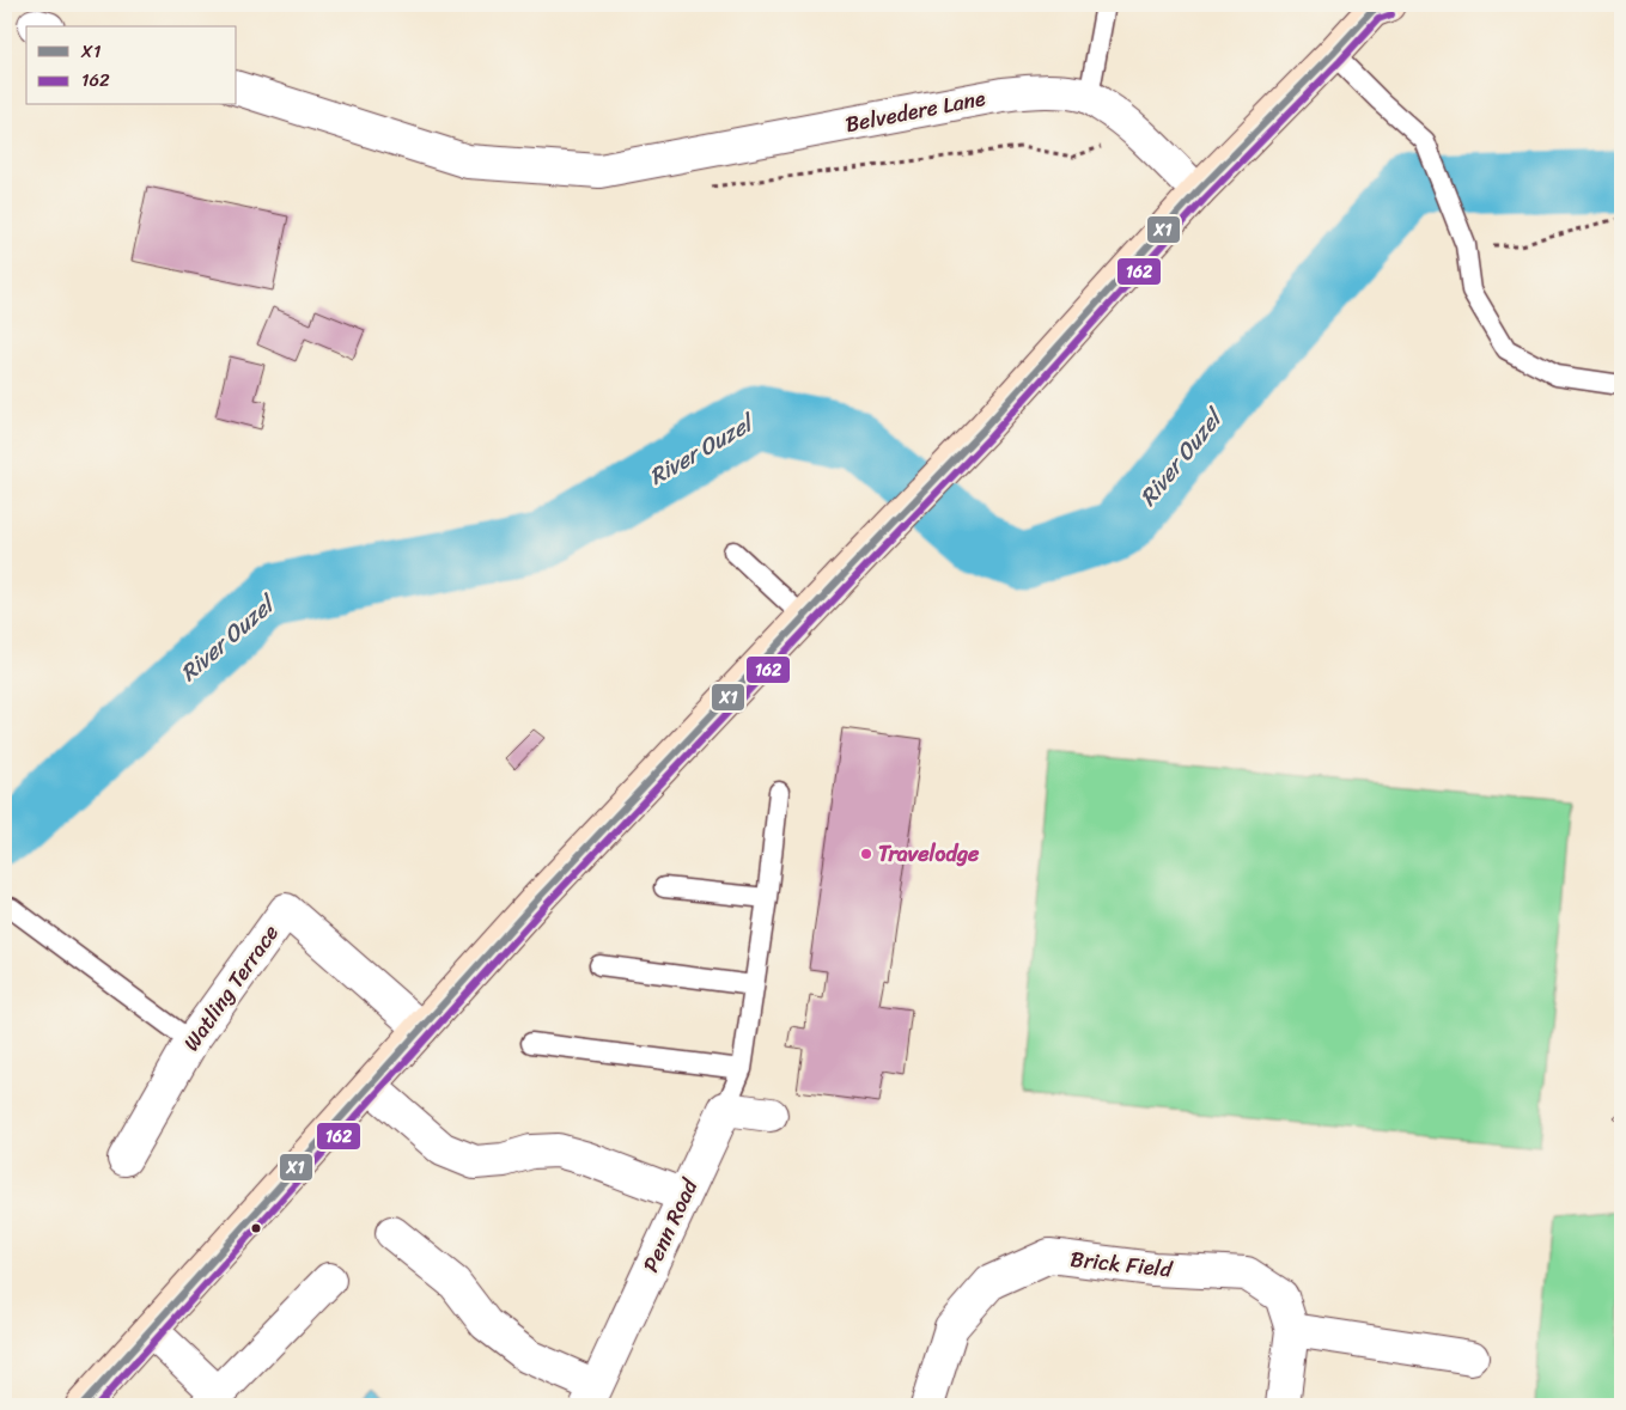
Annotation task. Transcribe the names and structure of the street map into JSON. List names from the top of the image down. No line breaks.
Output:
{"streets":{"street":["Belvedere Lane","Watling Terrace","Penn Road","Brick Field"]},"water":["River Ouzel"],"places":["Travelodge"],"lines":["transit line X1","transit line 162"],"legend":["X1","162"]}
